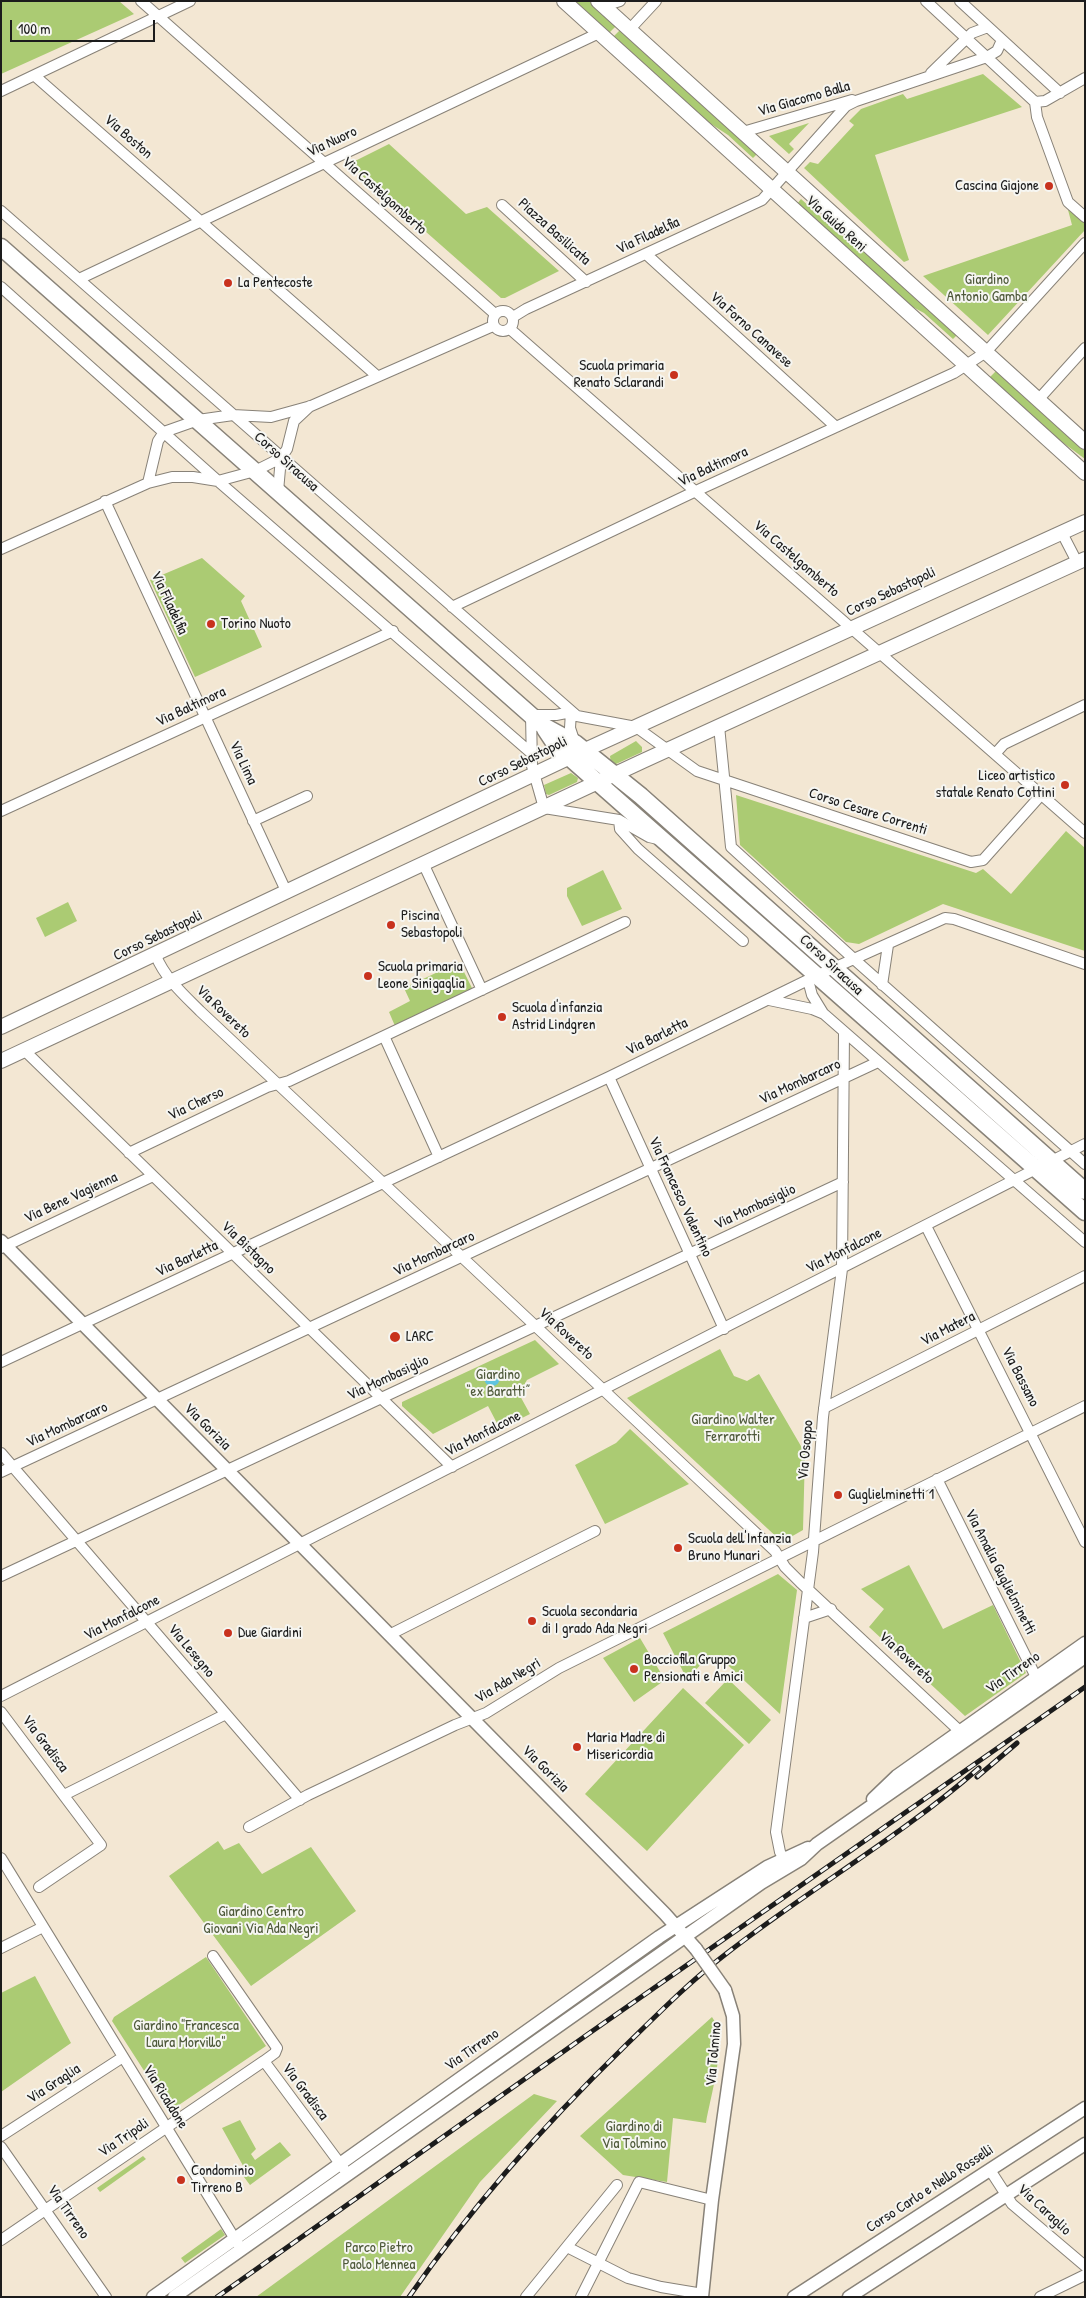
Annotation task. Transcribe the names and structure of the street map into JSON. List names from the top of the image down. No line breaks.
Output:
{"streets":{"main road":["Via Guido Reni","Corso Siracusa","Corso Sebastopoli"],"street":["Via Giacomo Balla","Via Boston","Via Nuoro","Via Castelgomberto","Piazza Basilicata","Via Filadelfia","Via Forno Canavese","Via Baltimora","Via Lima","Corso Cesare Correnti","Via Rovereto","Via Barletta","Via Mombarcaro","Via Cherso","Via Francesco Valentino","Via Bene Vagienna","Via Mombasiglio","Via Bistagno","Via Monfalcone","Via Matera","Via Bassano","Via Gorizia","Via Osoppo","Via Amalia Guglielminetti","Via Lesegno","Via Tirreno","Via Ada Negri","Via Gradisca","Via Tolmino","Via Graglia","Via Ricaldone","Via Tripoli","Corso Carlo e Nello Rosselli","Via Caraglio"]},"crossings":[["Via Giacomo Balla","Via Guido Reni"],["Via Giacomo Balla","Via Filadelfia"],["Via Boston","Via Nuoro"],["Via Nuoro","Via Castelgomberto"],["Via Nuoro","Via Guido Reni"],["Via Nuoro","Corso Siracusa"],["Via Castelgomberto","Via Filadelfia"],["Via Castelgomberto","Via Baltimora"],["Via Castelgomberto","Corso Sebastopoli"],["Via Castelgomberto","Corso Cesare Correnti"],["Via Guido Reni","Via Filadelfia"],["Via Guido Reni","Via Baltimora"],["Piazza Basilicata","Via Filadelfia"],["Via Filadelfia","Via Forno Canavese"],["Via Filadelfia","Via Baltimora"],["Via Filadelfia","Via Lima"],["Via Forno Canavese","Via Baltimora"],["Corso Siracusa","Via Baltimora"],["Corso Siracusa","Corso Sebastopoli"],["Corso Siracusa","Corso Cesare Correnti"],["Corso Siracusa","Via Barletta"],["Corso Siracusa","Via Mombarcaro"],["Corso Siracusa","Via Monfalcone"],["Corso Siracusa","Via Osoppo"],["Via Baltimora","Via Lima"],["Corso Sebastopoli","Via Lima"],["Corso Sebastopoli","Via Rovereto"],["Via Rovereto","Via Barletta"],["Via Rovereto","Via Mombarcaro"],["Via Rovereto","Via Cherso"],["Via Rovereto","Via Mombasiglio"],["Via Rovereto","Via Monfalcone"],["Via Rovereto","Via Osoppo"],["Via Rovereto","Via Tirreno"],["Via Rovereto","Via Ada Negri"],["Via Barletta","Via Francesco Valentino"],["Via Barletta","Via Bistagno"],["Via Barletta","Via Gorizia"],["Via Mombarcaro","Via Francesco Valentino"],["Via Mombarcaro","Via Bistagno"],["Via Mombarcaro","Via Gorizia"],["Via Mombarcaro","Via Osoppo"],["Via Mombarcaro","Via Lesegno"],["Via Cherso","Via Bistagno"],["Via Francesco Valentino","Via Mombasiglio"],["Via Francesco Valentino","Via Monfalcone"],["Via Bene Vagienna","Via Bistagno"],["Via Bene Vagienna","Via Gorizia"],["Via Mombasiglio","Via Bistagno"],["Via Mombasiglio","Via Gorizia"],["Via Mombasiglio","Via Osoppo"],["Via Mombasiglio","Via Lesegno"],["Via Bistagno","Via Monfalcone"],["Via Monfalcone","Via Bassano"],["Via Monfalcone","Via Gorizia"],["Via Monfalcone","Via Osoppo"],["Via Monfalcone","Via Lesegno"],["Via Matera","Via Bassano"],["Via Matera","Via Osoppo"],["Via Gorizia","Via Tirreno"],["Via Gorizia","Via Ada Negri"],["Via Gorizia","Via Tolmino"],["Via Osoppo","Via Tirreno"],["Via Amalia Guglielminetti","Via Tirreno"],["Via Lesegno","Via Ada Negri"],["Via Lesegno","Via Gradisca"],["Via Tirreno","Via Gradisca"],["Via Tirreno","Via Tolmino"],["Via Tirreno","Via Ricaldone"],["Via Tirreno","Via Tripoli"],["Via Gradisca","Via Tripoli"],["Via Graglia","Via Ricaldone"],["Via Ricaldone","Via Tripoli"],["Corso Carlo e Nello Rosselli","Via Caraglio"]],"parks":["Giardino Antonio Gamba","Giardino “ex Baratti”","Giardino Walter Ferrarotti","Giardino Centro Giovani Via Ada Negri","Giardino \"Francesca Laura Morvillo\"","Giardino di Via Tolmino","Parco Pietro Paolo Mennea"],"places":["Cascina Giajone","La Pentecoste","Scuola primaria Renato Sclarandi","Torino Nuoto","Liceo artistico statale Renato Cottini","Piscina Sebastopoli","Scuola primaria Leone Sinigaglia","Scuola d'infanzia Astrid Lindgren","LARC","Guglielminetti 1","Scuola dell'Infanzia Bruno Munari","Scuola secondaria di I grado Ada Negri","Due Giardini","Bocciofila Gruppo Pensionati e Amici","Maria Madre di Misericordia","Condominio Tirreno B"],"scale_bar":"100 m"}
